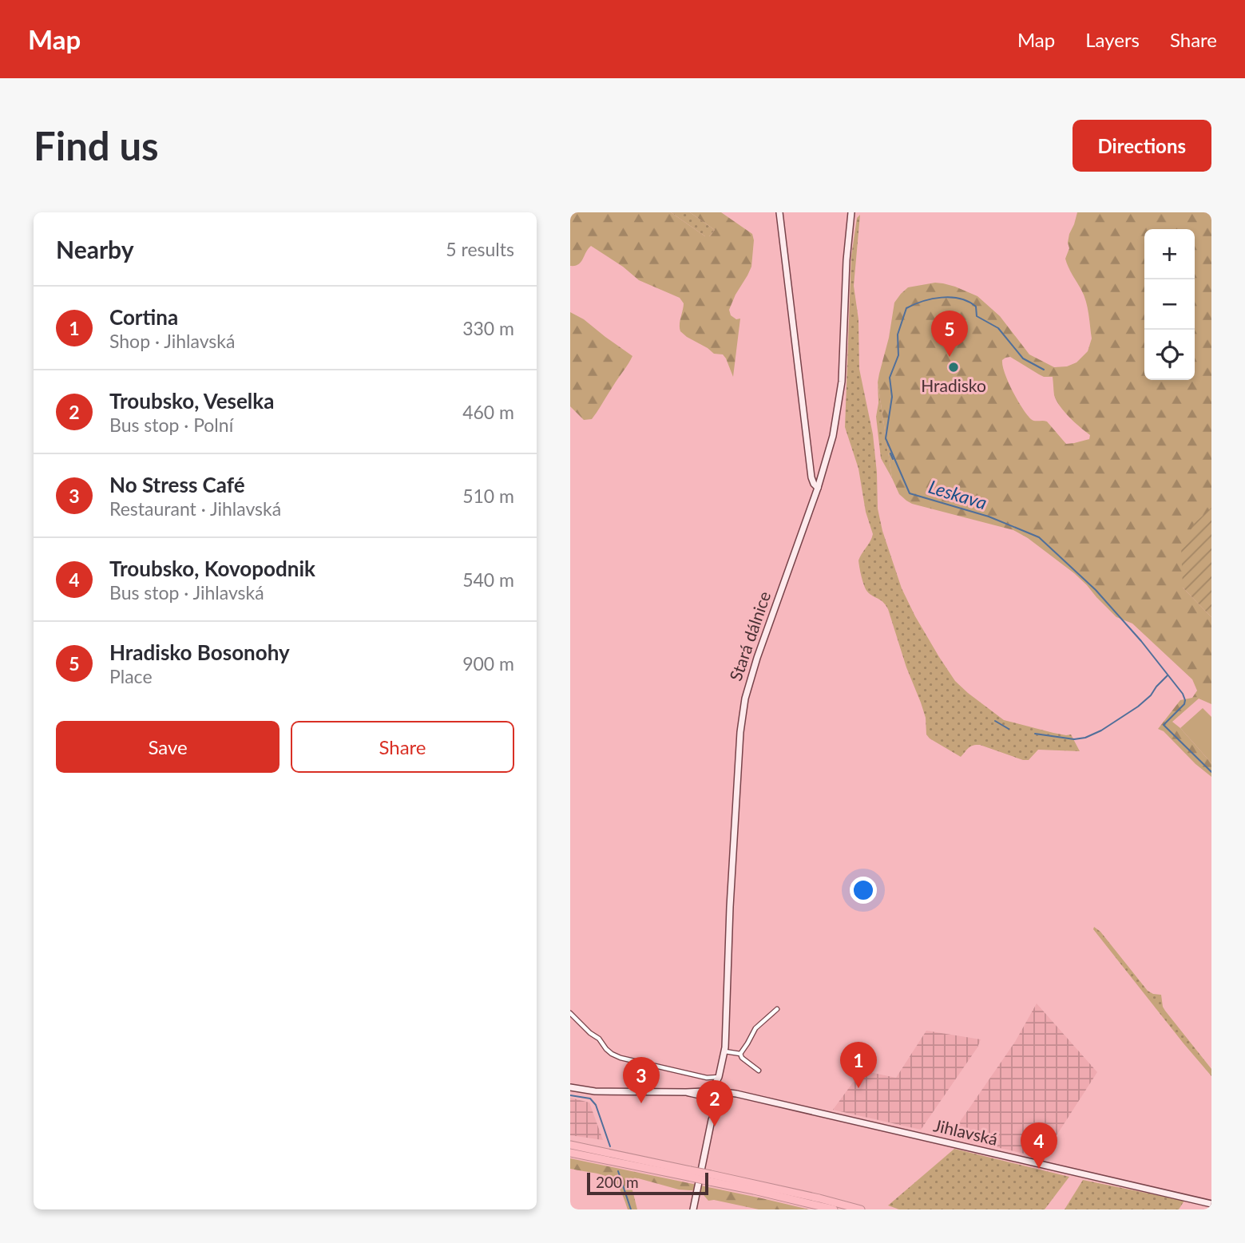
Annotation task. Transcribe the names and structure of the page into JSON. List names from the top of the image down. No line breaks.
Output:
{"streets":{"main road":["Stará dálnice","Jihlavská"]},"crossings":[["Stará dálnice","Jihlavská"]],"water":["Leskava"],"places":["Hradisko"],"scale_bar":"200 m","page":{"header":"Map","nav":["Map","Layers","Share"],"buttons":["Directions",["Save","Share"]],"title":"Find us","heading":["Nearby","5 results"],"map_buttons":["+","−"],"list":[{"mark":"1","name":"Cortina","note":"Shop · Jihlavská","value":"330 m"},{"mark":"2","name":"Troubsko, Veselka","note":"Bus stop · Polní","value":"460 m"},{"mark":"3","name":"No Stress Café","note":"Restaurant · Jihlavská","value":"510 m"},{"mark":"4","name":"Troubsko, Kovopodnik","note":"Bus stop · Jihlavská","value":"540 m"},{"mark":"5","name":"Hradisko Bosonohy","note":"Place","value":"900 m"}],"pins":["5","1","3","2","4"],"scale":"200 m"}}
